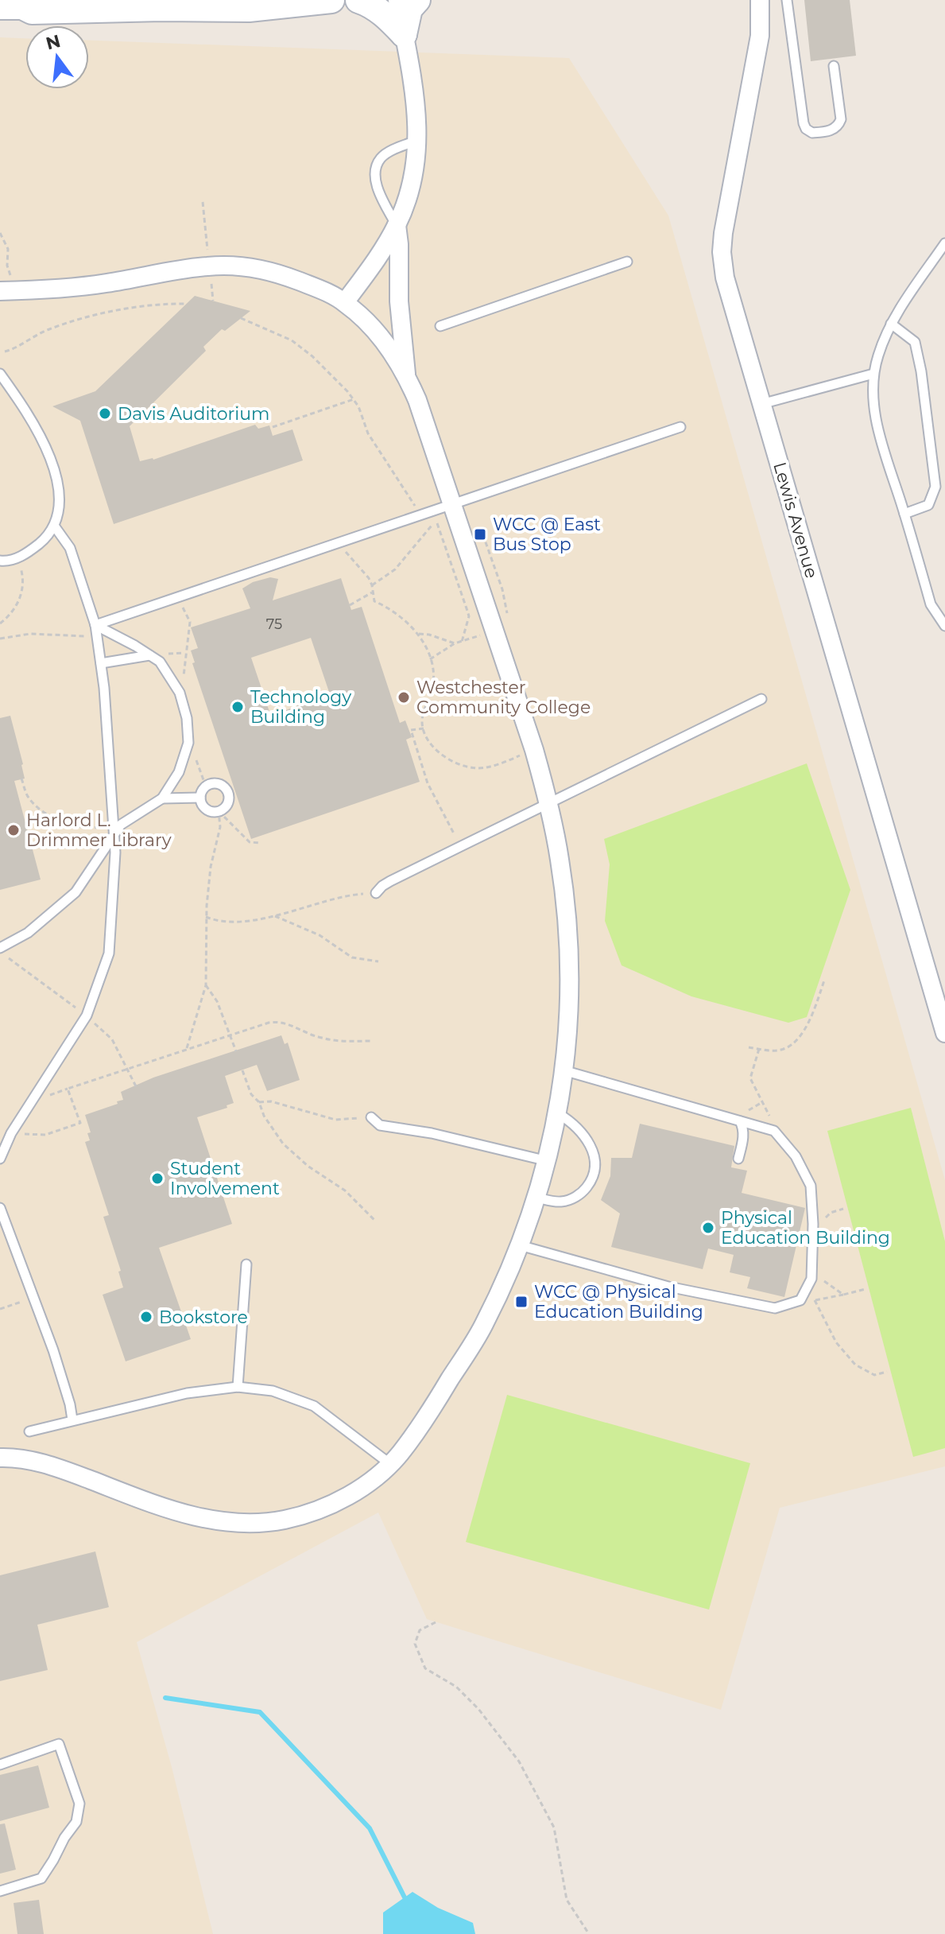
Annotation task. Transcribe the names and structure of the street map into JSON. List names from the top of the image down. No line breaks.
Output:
{"streets":{"street":["Lewis Avenue"]},"places":{"other":["Davis Auditorium","Westchester Community College","Technology Building","Harlord L. Drimmer Library","Student Involvement","Physical Education Building","Bookstore"],"transit":["WCC @ East Bus Stop","WCC @ Physical Education Building"]},"house_numbers":["75"],"north":"top"}
